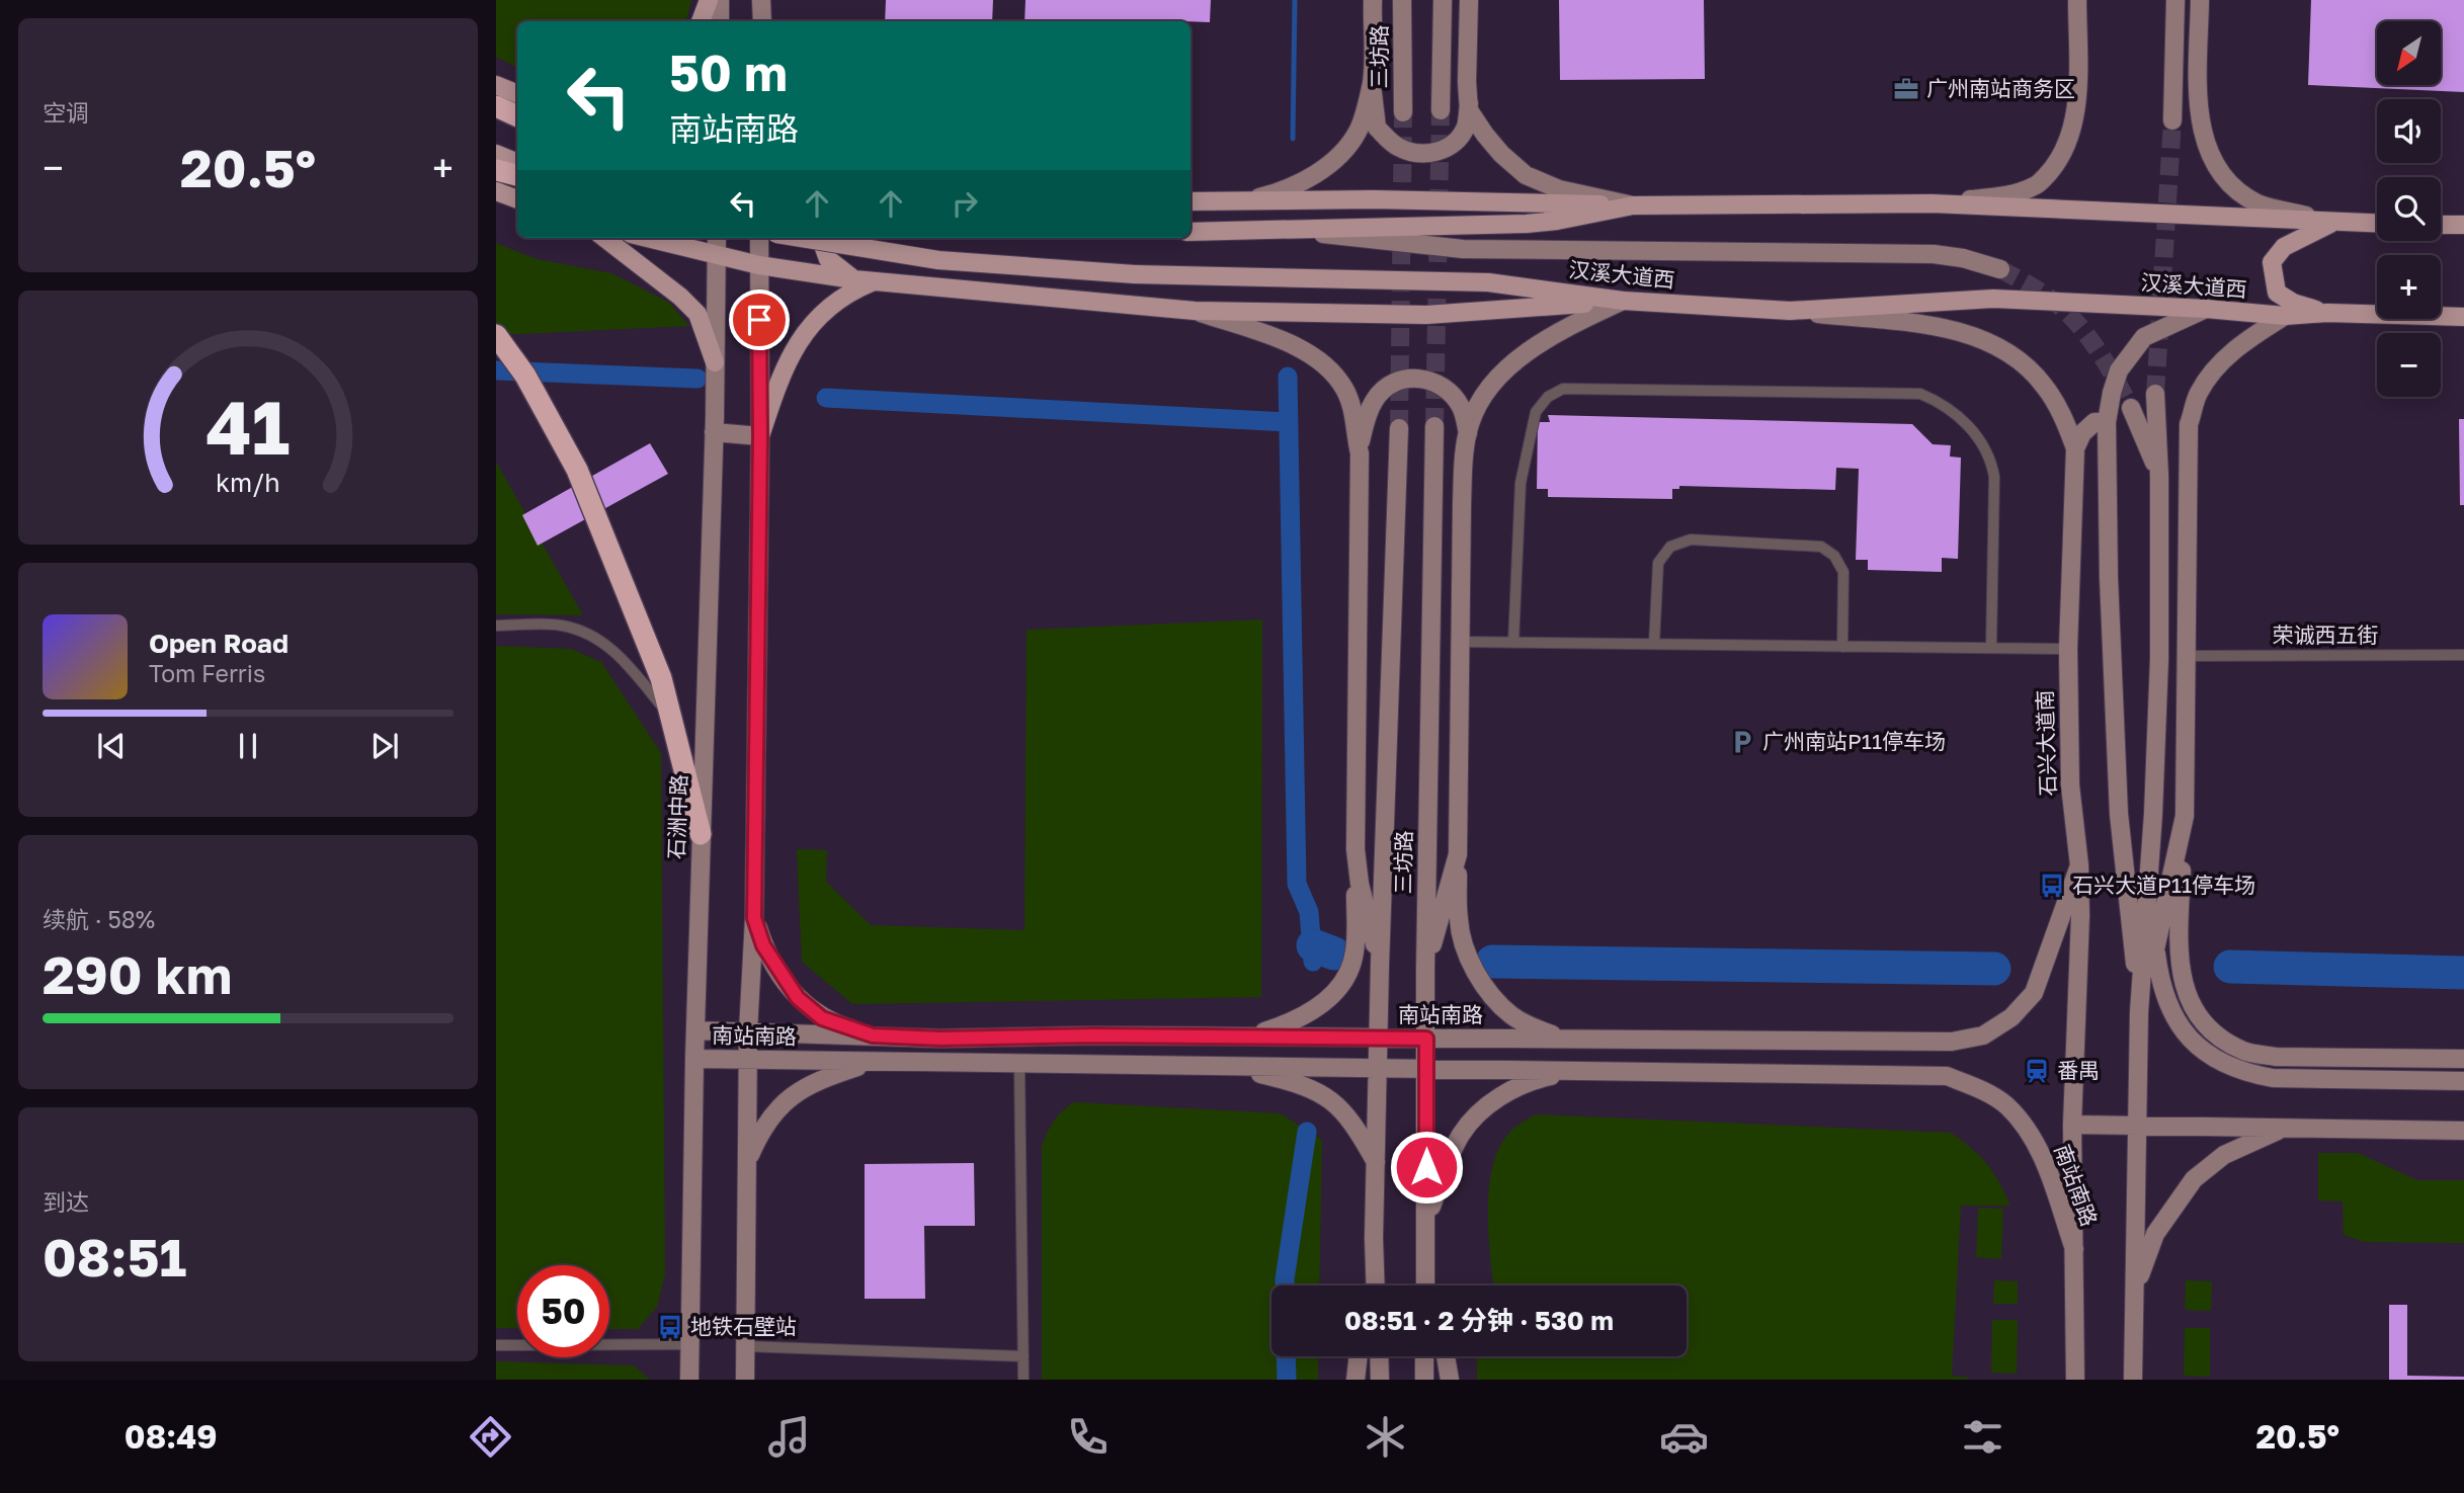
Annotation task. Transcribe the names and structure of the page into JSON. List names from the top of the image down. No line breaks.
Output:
{"streets":{"main road":["三坊路","汉溪大道西","石兴大道南","石洲中路","南站南路"],"lane":["荣诚西五街"]},"crossings":[["三坊路","南站南路"],["汉溪大道西","石兴大道南"],["石兴大道南","南站南路"],["石洲中路","南站南路"]],"places":{"office":["广州南站商务区"],"parking":["广州南站P11停车场"],"bus stop":["石兴大道P11停车场","地铁石壁站"],"station":["番禺"]},"north":"bottom left","page":{"tile":["空调",["续航 · 58%","290 km"],["到达","08:51"]],"map_buttons":["+","−"],"turn":["50 m","南站南路"],"heat":["−","20.5°","+"],"song":["Open Road","Tom Ferris"],"limit":"50","trip":"08:51 · 2 分钟 · 530 m","tabs":["08:49","20.5°"],"gauge":["41","km/h"]}}
